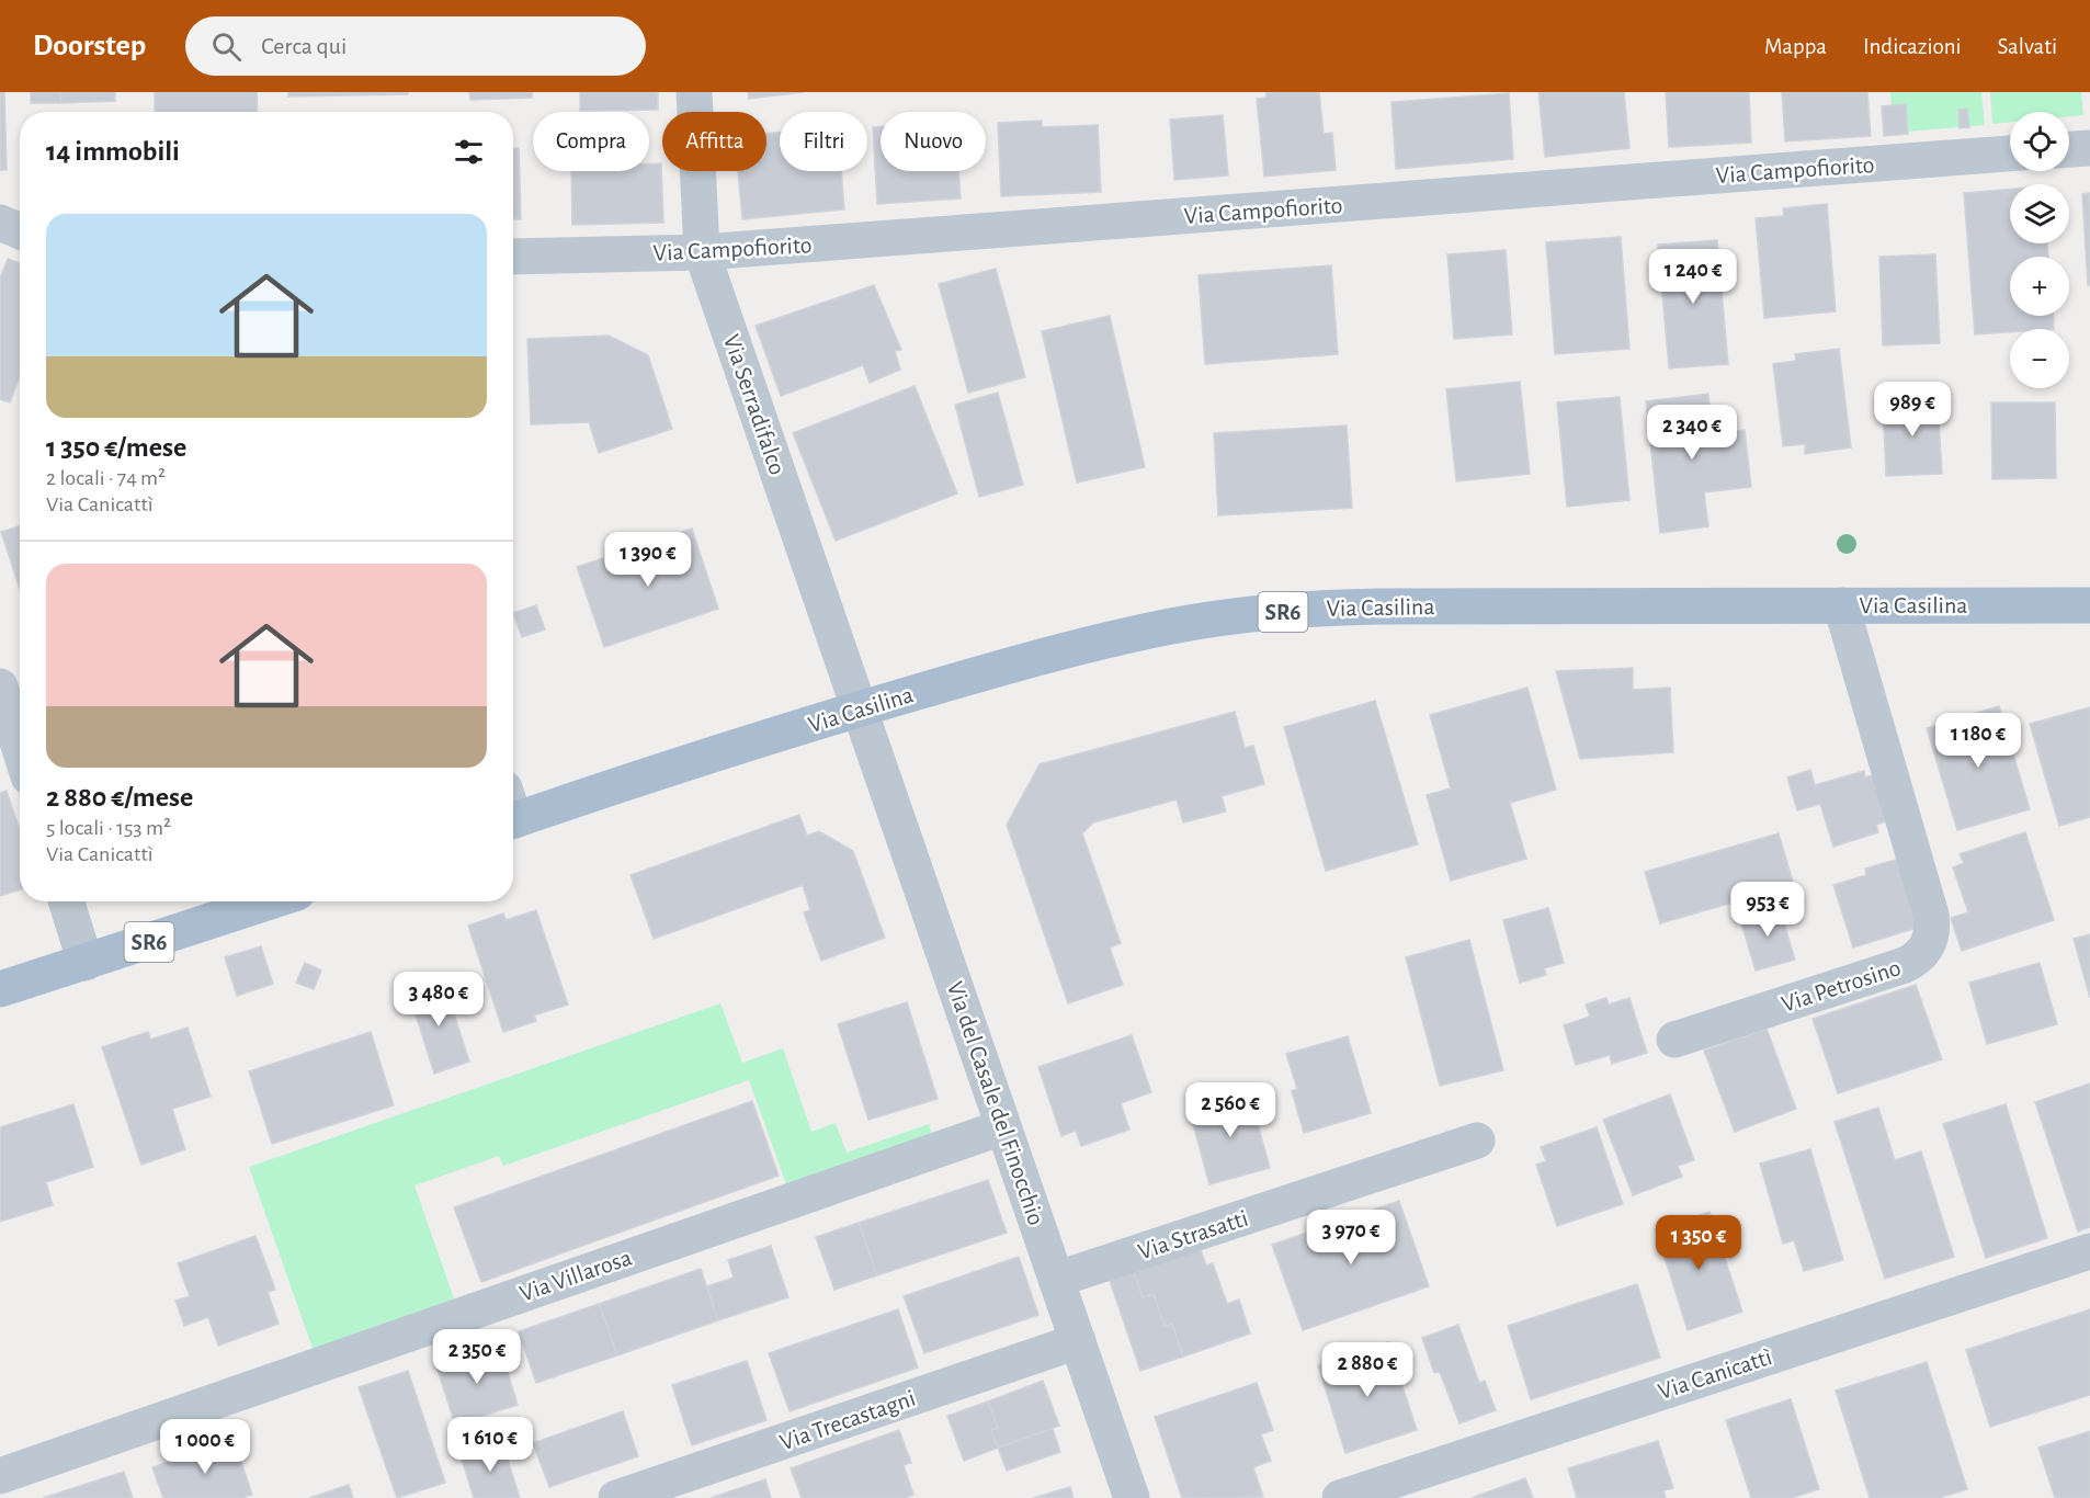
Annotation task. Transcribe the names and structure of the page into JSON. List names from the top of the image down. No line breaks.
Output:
{"streets":{"main road":["Via Casilina","SR6"],"street":["Via Campofiorito","Via Serradifalco","Via Petrosino","Via del Casale del Finocchio","Via Strasatti","Via Villarosa","Via Canicattì","Via Trecastagni"]},"crossings":[["Via Campofiorito","Via Serradifalco"],["Via Serradifalco","Via Casilina"],["Via Serradifalco","Via del Casale del Finocchio"],["Via Casilina","Via Petrosino"],["Via Casilina","Via del Casale del Finocchio"],["Via del Casale del Finocchio","Via Strasatti"],["Via del Casale del Finocchio","Via Villarosa"],["Via del Casale del Finocchio","Via Trecastagni"]],"page":{"header":"Doorstep","search":"Cerca qui","nav":["Mappa","Indicazioni","Salvati"],"map_buttons":["+","−"],"chip":["Compra","Affitta","Filtri","Nuovo"],"heading":"14 immobili","list":[{"name":"1 350 €/mese","note":"2 locali · 74 m² · Via Canicattì"},{"name":"2 880 €/mese","note":"5 locali · 153 m² · Via Canicattì"}],"price":["1 240 €","989 €","2 340 €","1 390 €","1 180 €","953 €","3 480 €","2 560 €","3 970 €","1 350 €","2 350 €","2 880 €","1 610 €","1 000 €"]}}
